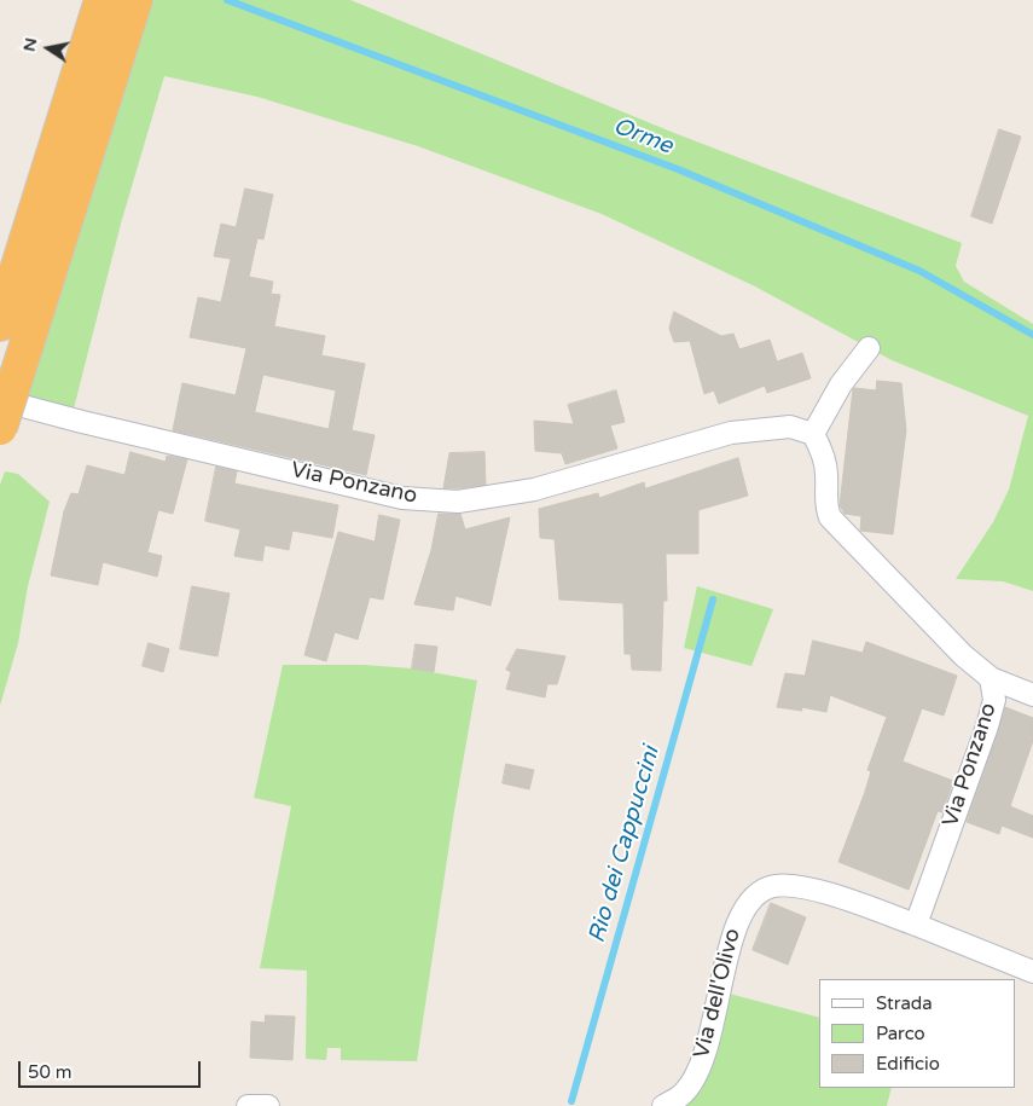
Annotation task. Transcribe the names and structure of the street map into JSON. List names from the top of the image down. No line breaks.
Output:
{"streets":{"street":["Via Ponzano","Via dell'Olivo"]},"crossings":[["Via Ponzano","Via dell'Olivo"]],"water":["Orme","Rio dei Cappuccini"],"legend":["Strada","Parco","Edificio"],"scale_bar":"50 m","north":"left"}
